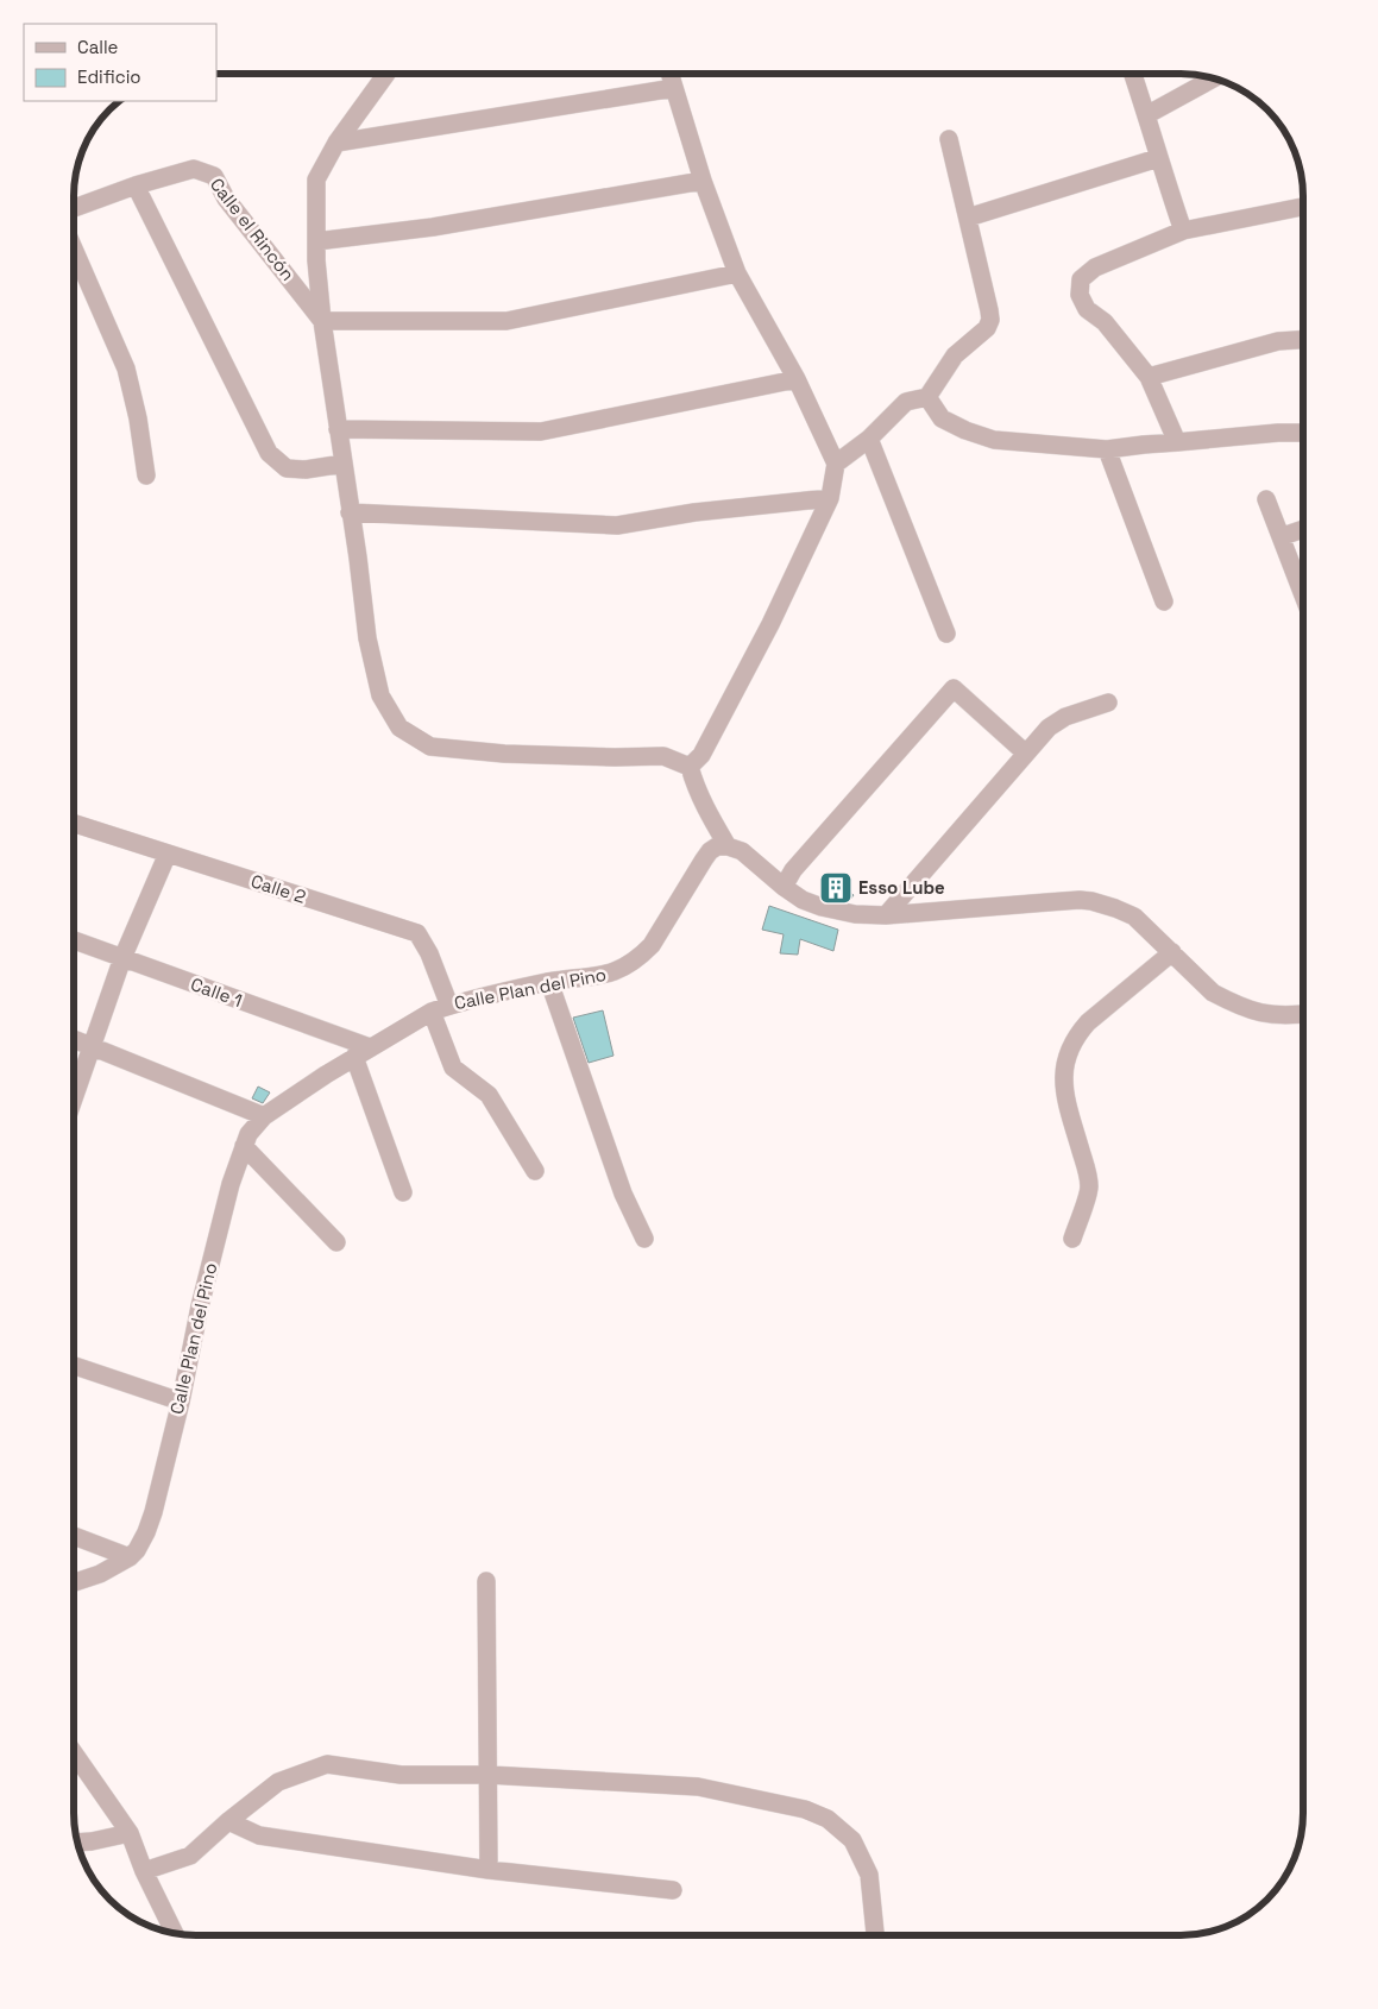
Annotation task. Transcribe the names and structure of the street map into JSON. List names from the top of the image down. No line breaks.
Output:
{"streets":{"street":["Calle el Rincón","Calle 2","Calle Plan del Pino","Calle 1"]},"crossings":[["Calle 2","Calle Plan del Pino"],["Calle Plan del Pino","Calle 1"]],"places":{"building":["Esso Lube"]},"legend":["Calle","Edificio"]}
